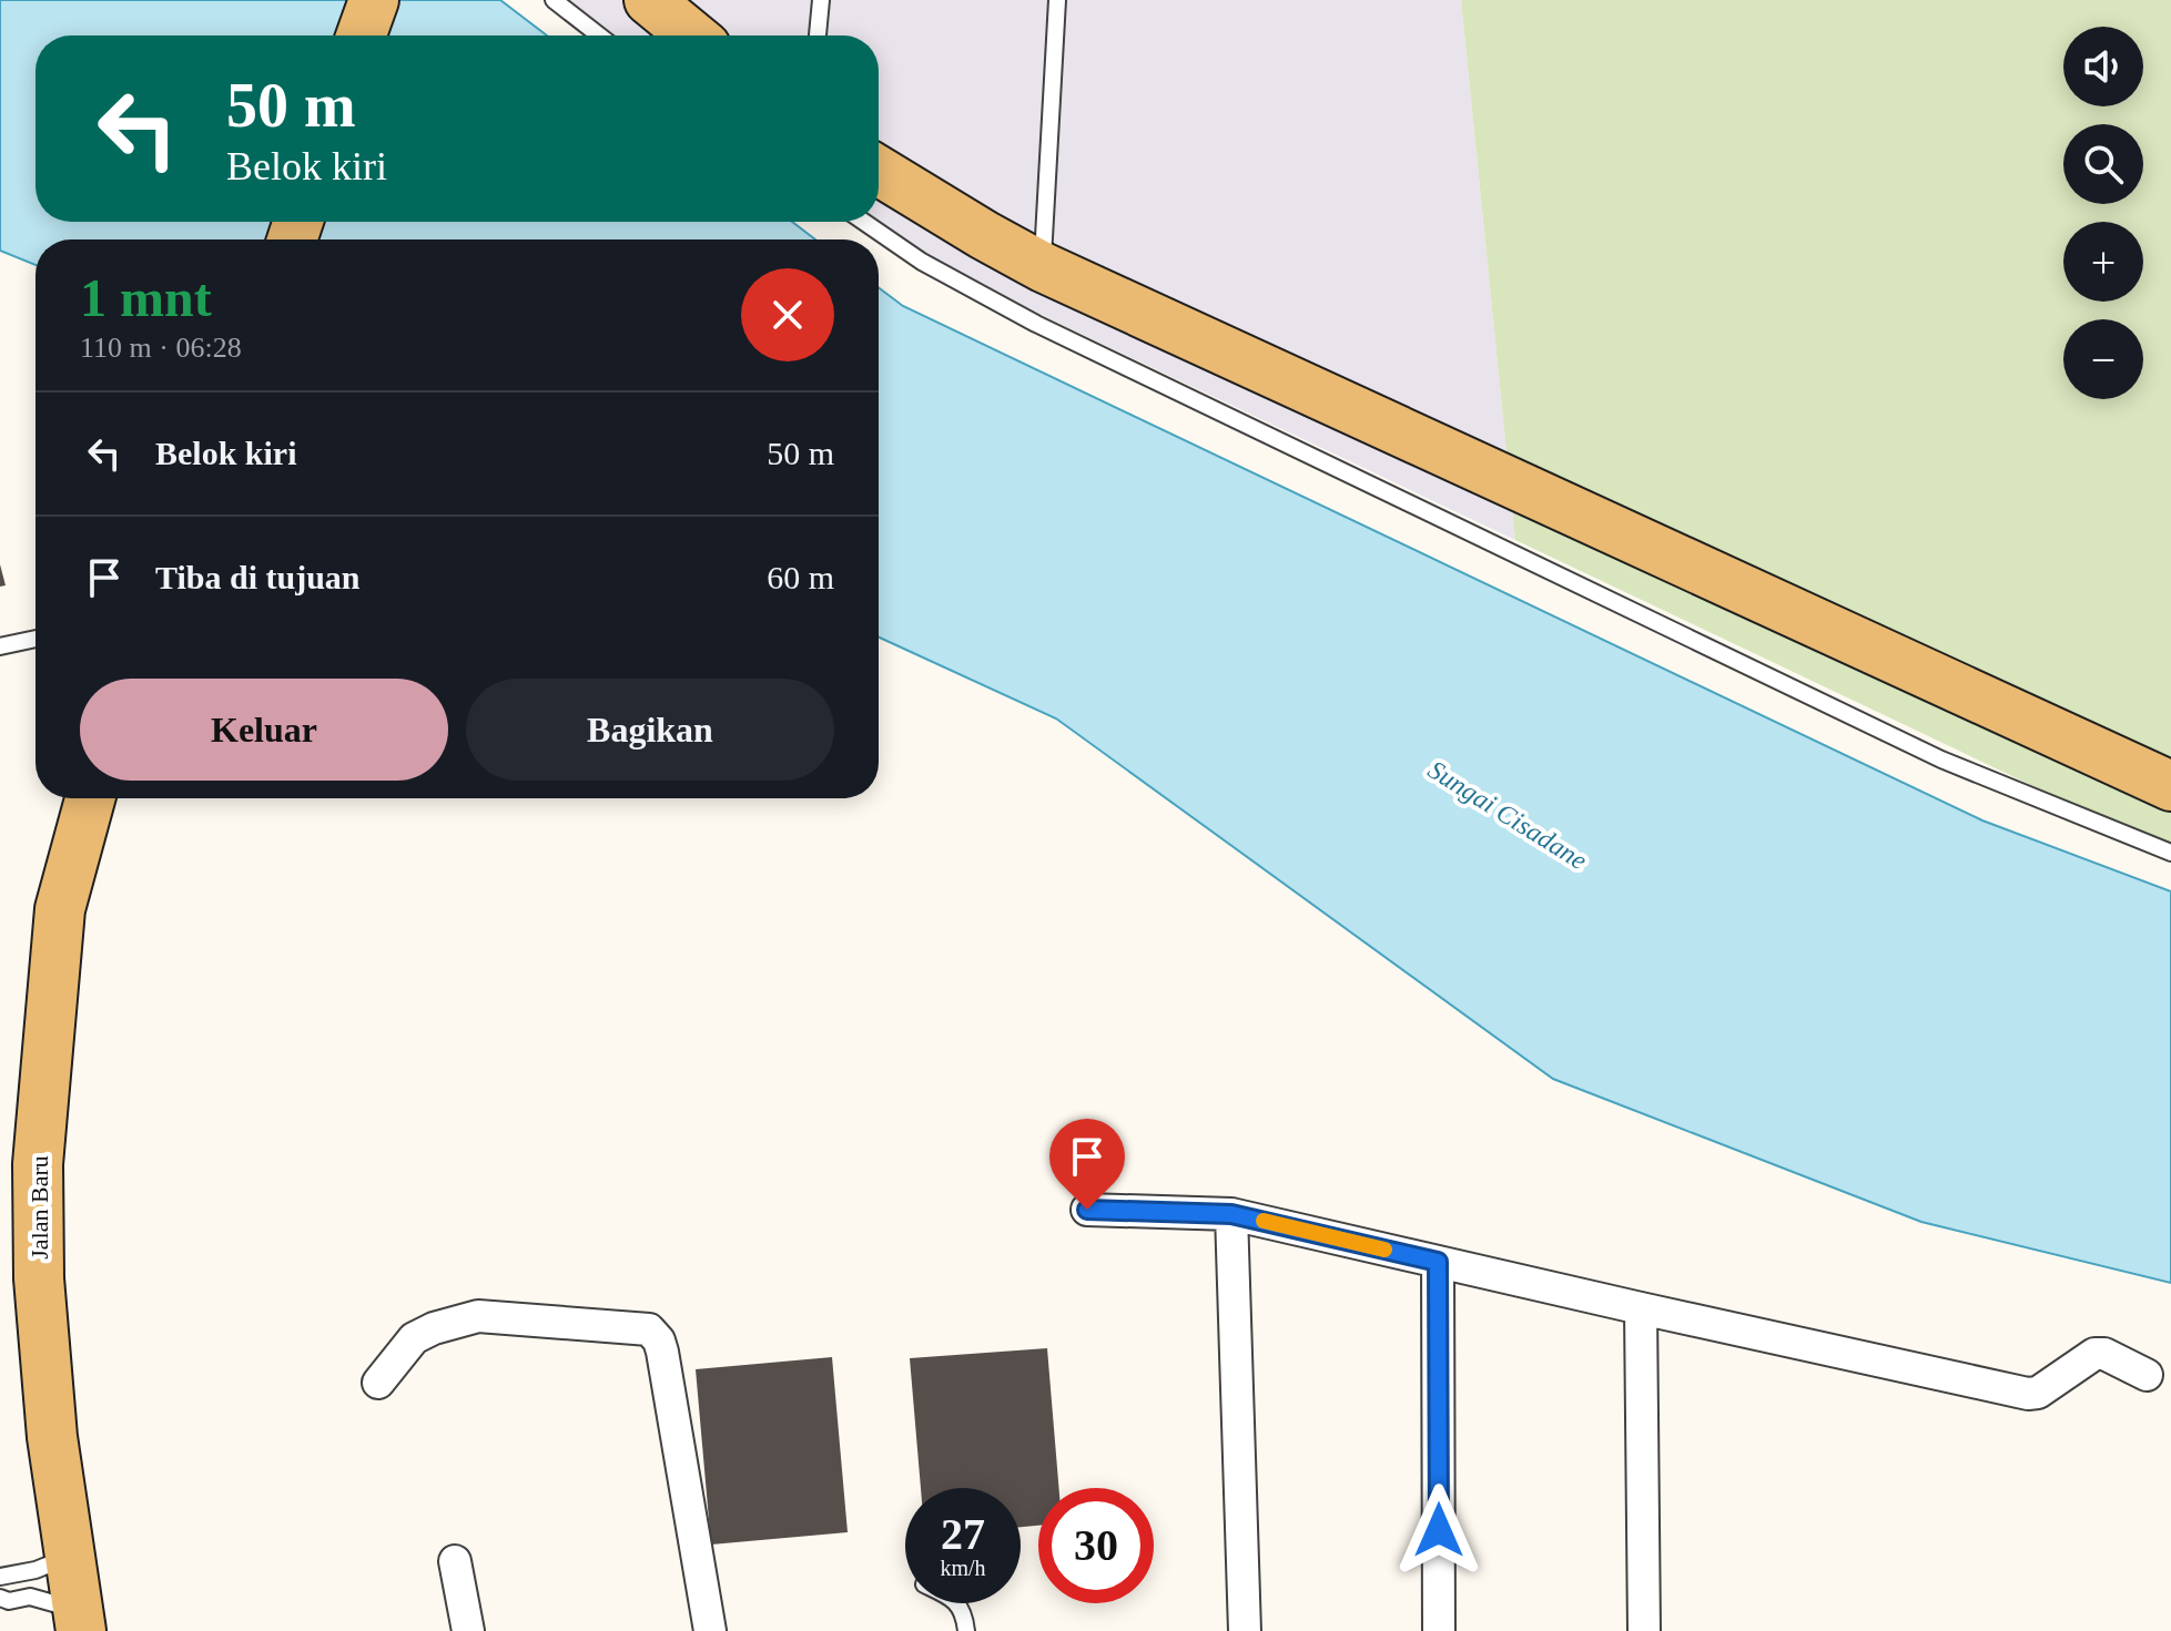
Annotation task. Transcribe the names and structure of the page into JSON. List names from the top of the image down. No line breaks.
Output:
{"streets":{"main road":["Jalan Baru"]},"water":["Sungai Cisadane"],"page":{"map_buttons":["+","−"],"turn":["50 m","Belok kiri"],"heading":["1 mnt","110 m · 06:28"],"list":[{"name":"Belok kiri","value":"50 m"},{"name":"Tiba di tujuan","value":"60 m"}],"buttons":["Keluar","Bagikan"],"speed":"27 km/h","limit":"30"}}
